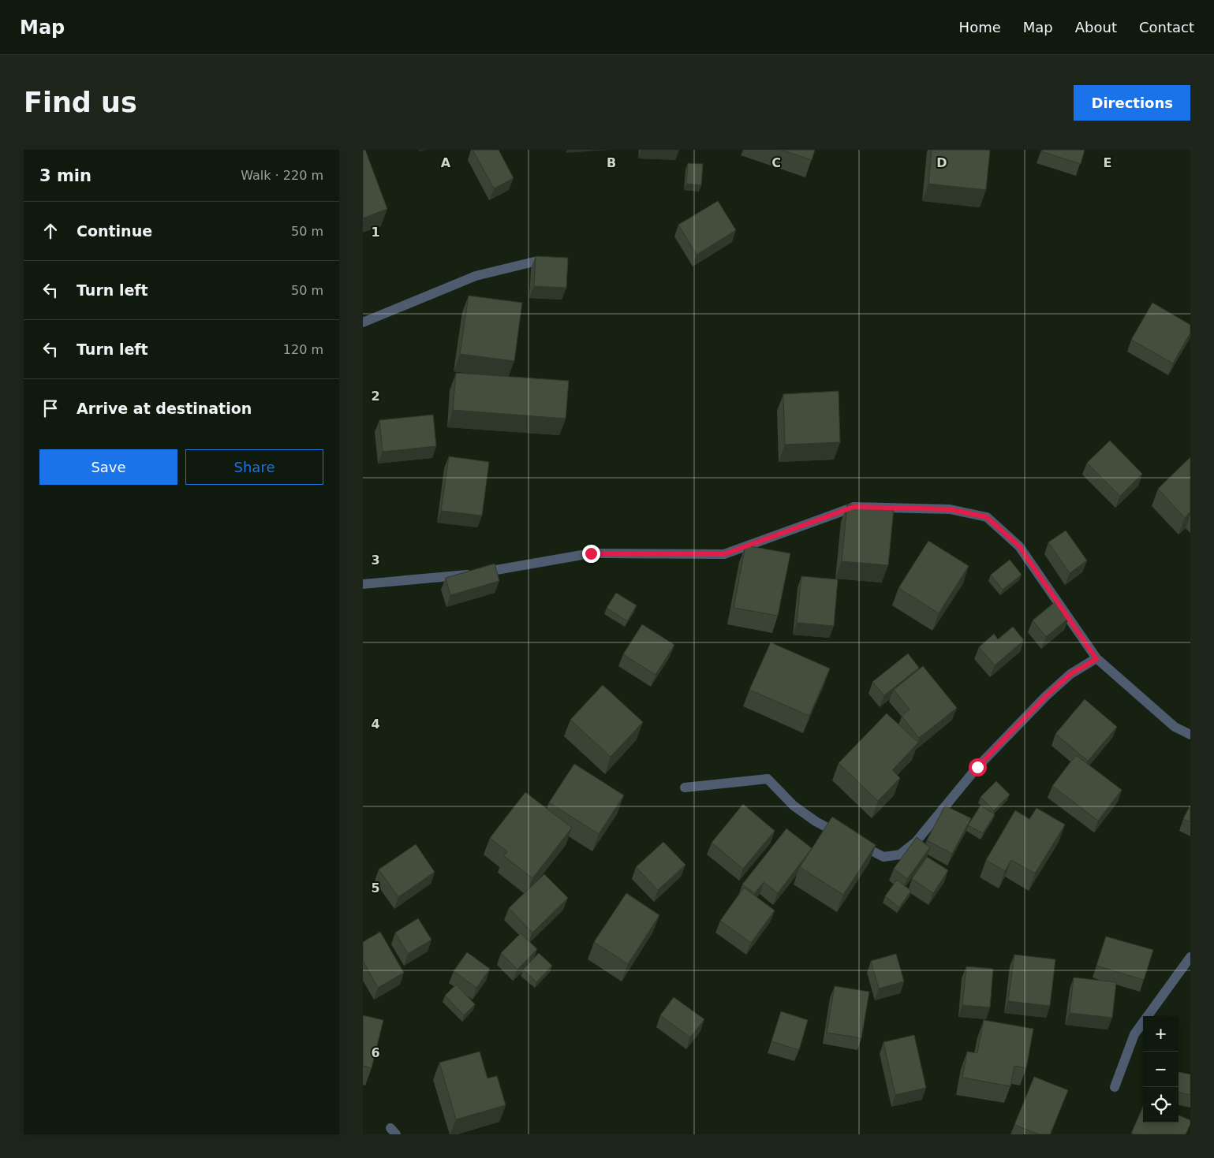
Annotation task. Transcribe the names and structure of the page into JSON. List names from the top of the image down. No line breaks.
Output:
{"page":{"header":"Map","nav":["Home","Map","About","Contact"],"buttons":["Directions",["Save","Share"]],"title":"Find us","heading":["3 min","Walk · 220 m"],"list":[["Continue","50 m"],["Turn left","50 m"],["Turn left","120 m"],"Arrive at destination"],"map_buttons":["+","−"]},"grid":{"columns":["A","B","C","D","E"],"rows":["1","2","3","4","5","6"]}}
